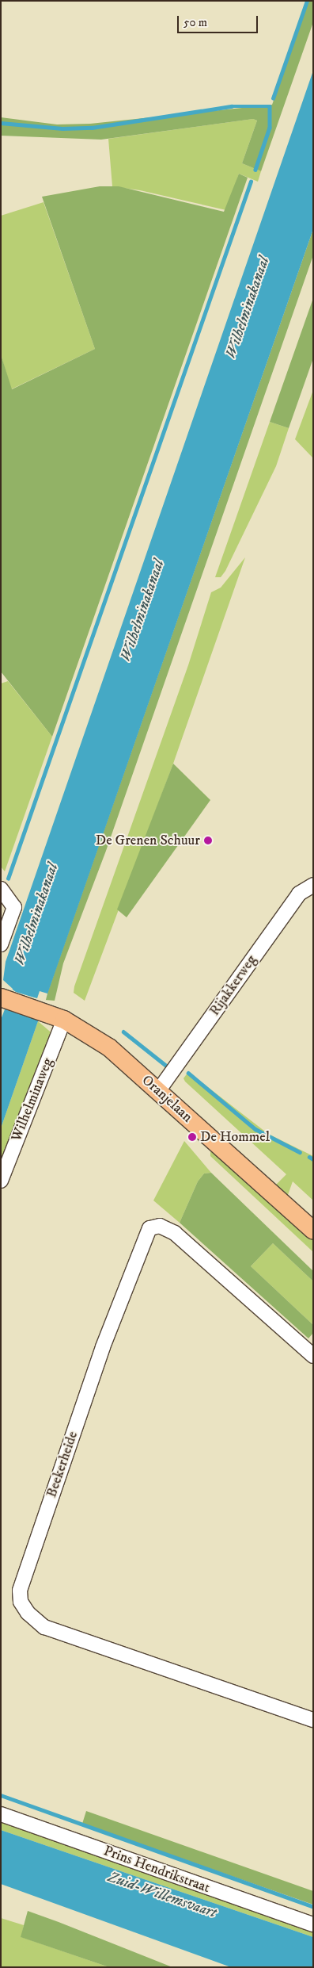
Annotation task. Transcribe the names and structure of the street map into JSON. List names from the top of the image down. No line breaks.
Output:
{"streets":{"main road":["Oranjelaan"],"street":["Rijakkerweg","Wilhelminaweg","Beekerheide","Prins Hendrikstraat"]},"crossings":[["Rijakkerweg","Oranjelaan"],["Oranjelaan","Wilhelminaweg"]],"water":["Wilhelminakanaal","Zuid-Willemsvaart"],"places":["De Grenen Schuur","De Hommel"],"scale_bar":"50 m"}
